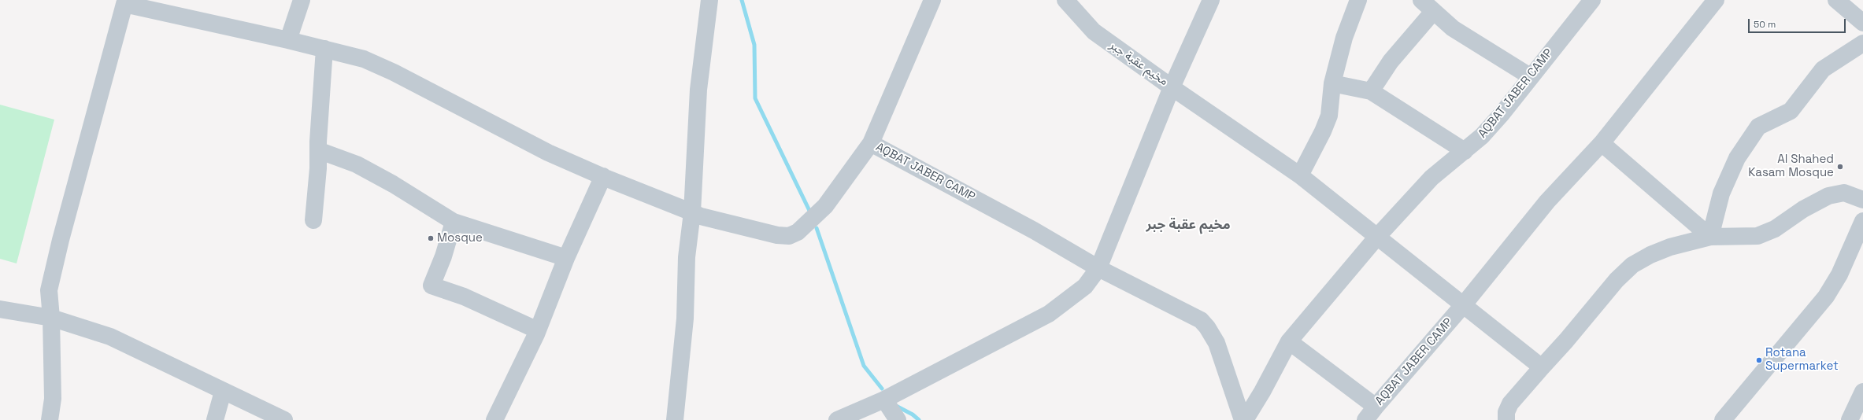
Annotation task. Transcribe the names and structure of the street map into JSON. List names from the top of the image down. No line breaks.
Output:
{"streets":{"street":["مخيم عقبة جبر","AQBAT JABER CAMP"]},"districts":["مخيم عقبة جبر"],"places":["Al Shahed Kasam Mosque","Mosque","Rotana Supermarket"],"scale_bar":"50 m"}
